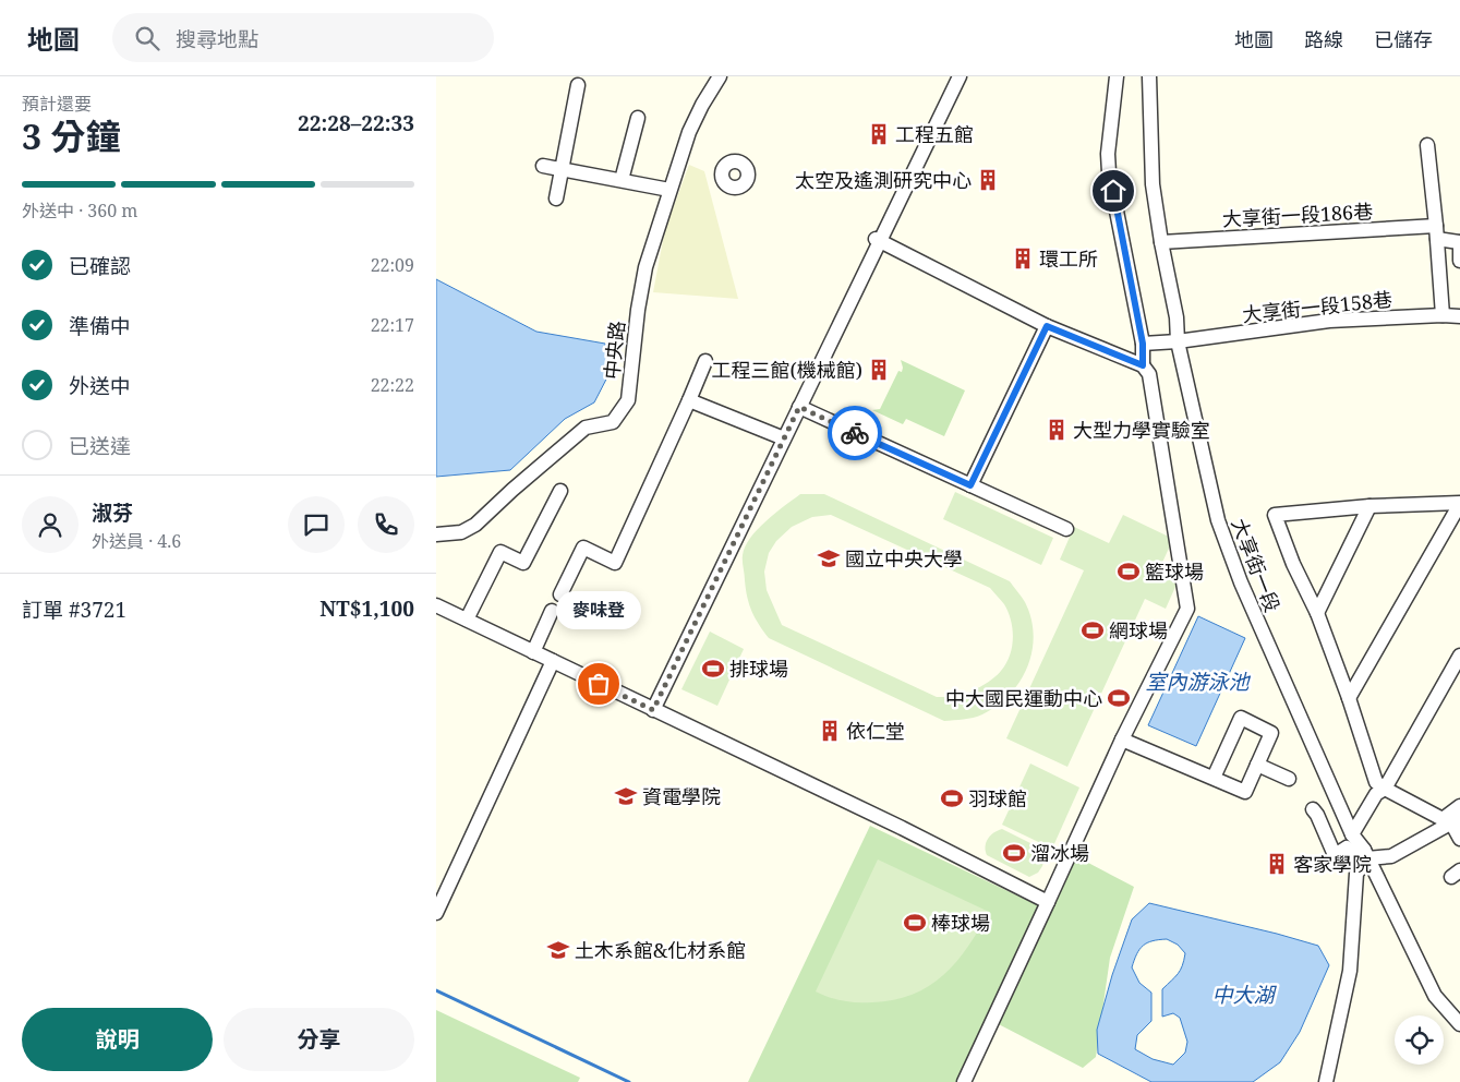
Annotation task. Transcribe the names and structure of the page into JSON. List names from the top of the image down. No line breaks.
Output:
{"streets":{"street":["大享街一段186巷","大享街一段158巷","中央路","大享街一段"]},"crossings":[["大享街一段186巷","大享街一段"],["大享街一段158巷","大享街一段"]],"water":["室內游泳池","中大湖"],"places":{"building":["工程五館","太空及遙測研究中心","環工所","工程三館(機械館)","大型力學實驗室","依仁堂","客家學院"],"school or university":["國立中央大學","資電學院","土木系館&化材系館"],"sports":["籃球場","網球場","排球場","中大國民運動中心","羽球館","溜冰場","棒球場"],"other":["麥味登"]},"page":{"header":"地圖","search":"搜尋地點","nav":["地圖","路線","已儲存"],"heading":["3 分鐘","預計還要","22:28–22:33"],"panel":["淑芬","外送員 · 4.6","訂單 #3721","NT$1,100"],"bar":"外送中 · 360 m","list":[["已確認","22:09"],["準備中","22:17"],["外送中","22:22"],"已送達"],"bubble":"麥味登","buttons":["說明","分享"]}}
